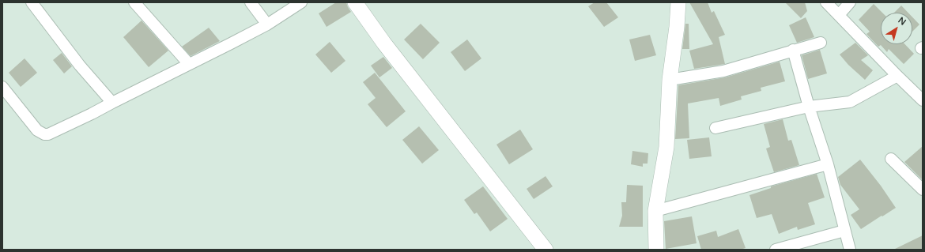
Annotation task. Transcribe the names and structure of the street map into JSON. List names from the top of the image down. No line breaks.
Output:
{"north":"top right"}
